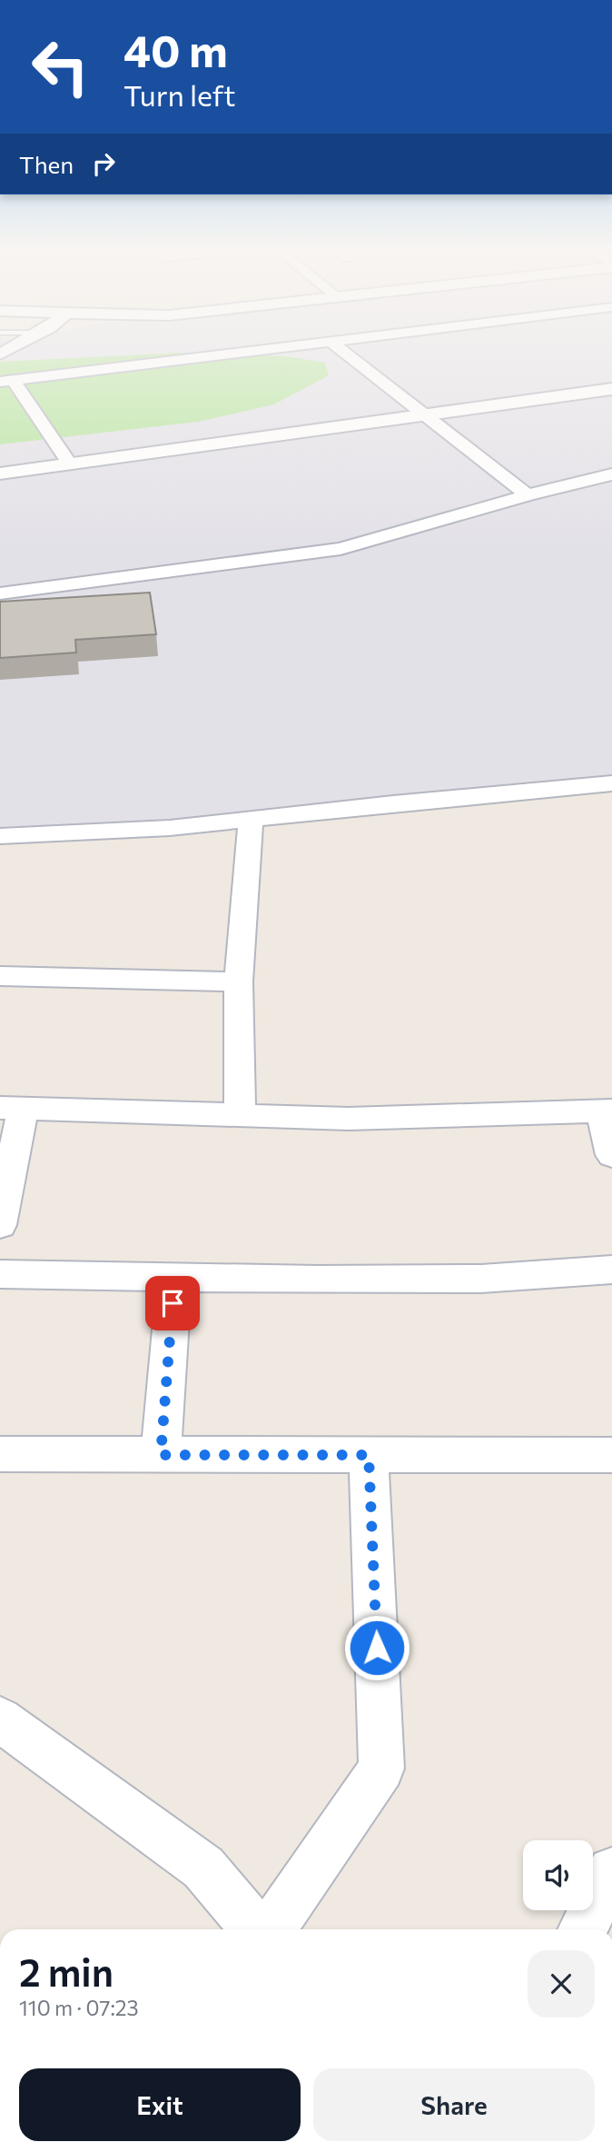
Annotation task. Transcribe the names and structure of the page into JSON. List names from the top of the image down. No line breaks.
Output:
{"page":{"turn":["40 m","Turn left"],"then":"Then","heading":["2 min","110 m · 07:23"],"buttons":["Exit","Share"]}}
